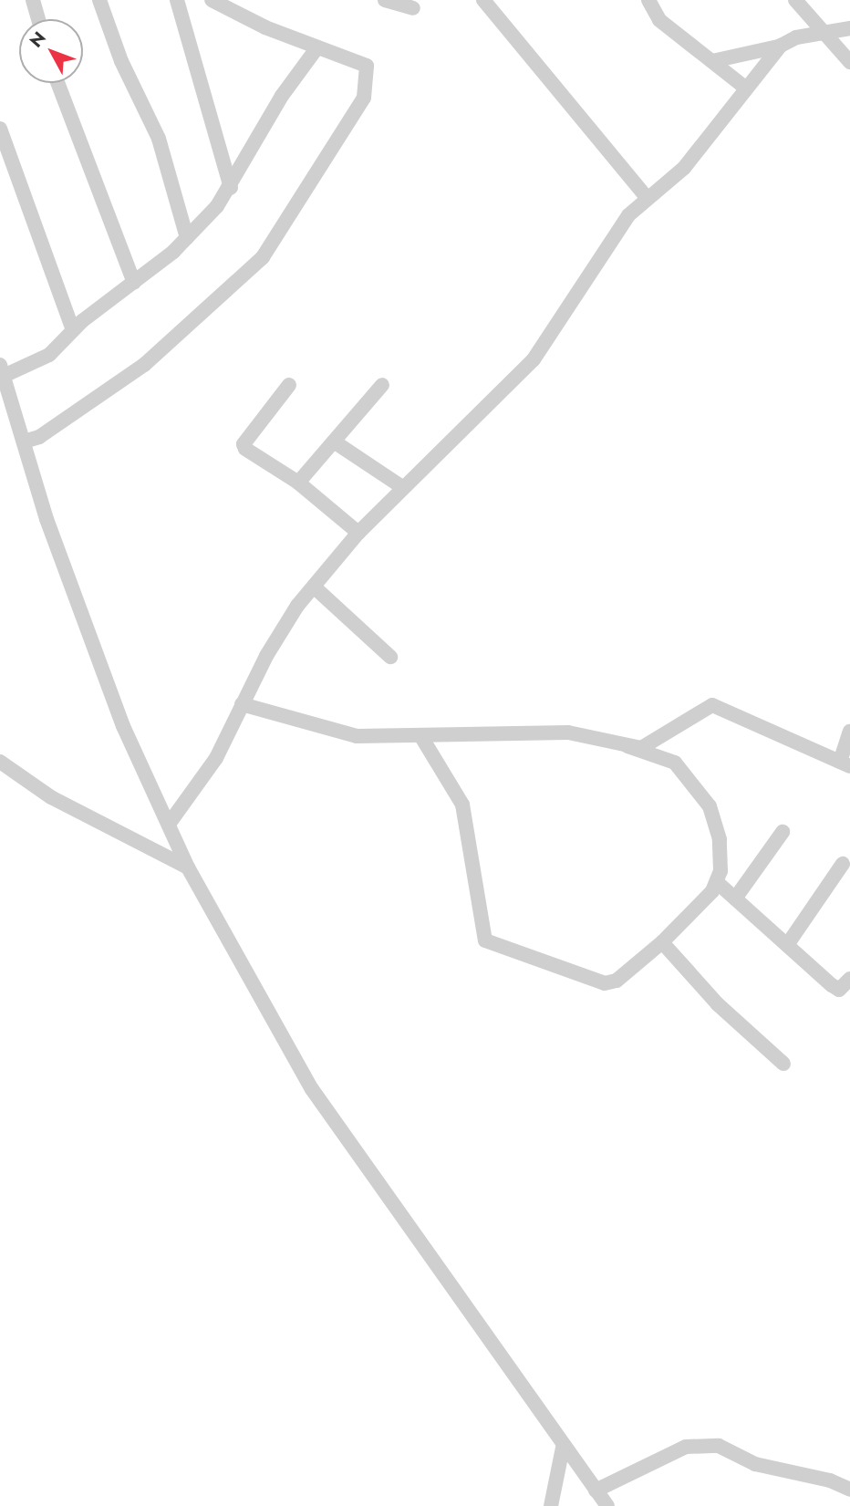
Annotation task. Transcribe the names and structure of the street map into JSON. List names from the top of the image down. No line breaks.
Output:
{"north":"top left"}
